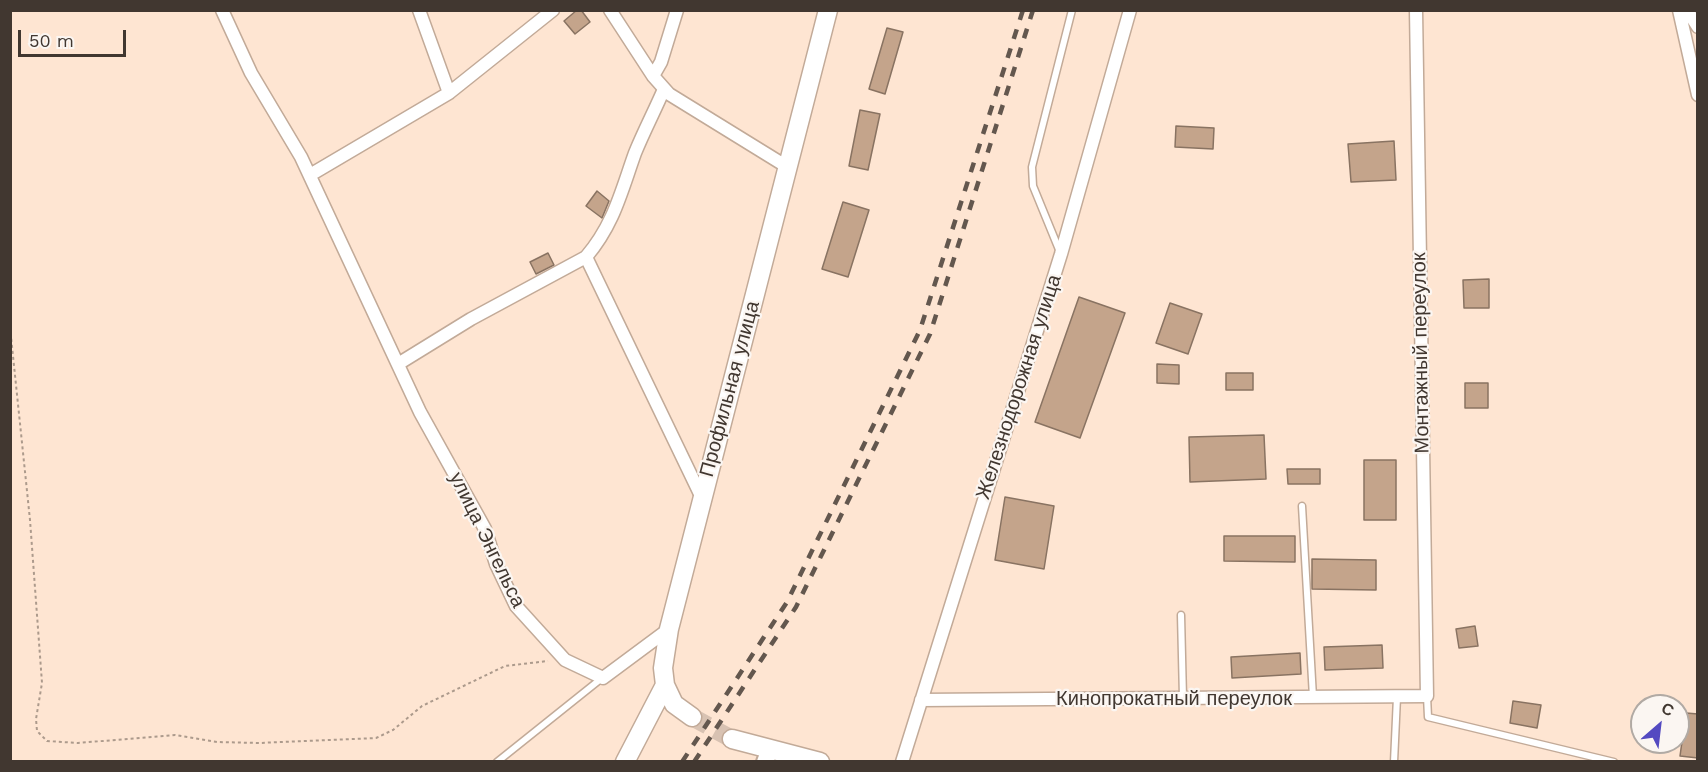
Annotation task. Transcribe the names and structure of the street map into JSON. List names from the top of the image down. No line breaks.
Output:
{"streets":{"main road":["Профильная улица"],"street":["Монтажный переулок","Железнодорожная улица","улица Энгельса","Кинопрокатный переулок"]},"crossings":[["Монтажный переулок","Кинопрокатный переулок"],["Железнодорожная улица","Кинопрокатный переулок"]],"scale_bar":"50 m","north":"top right"}
